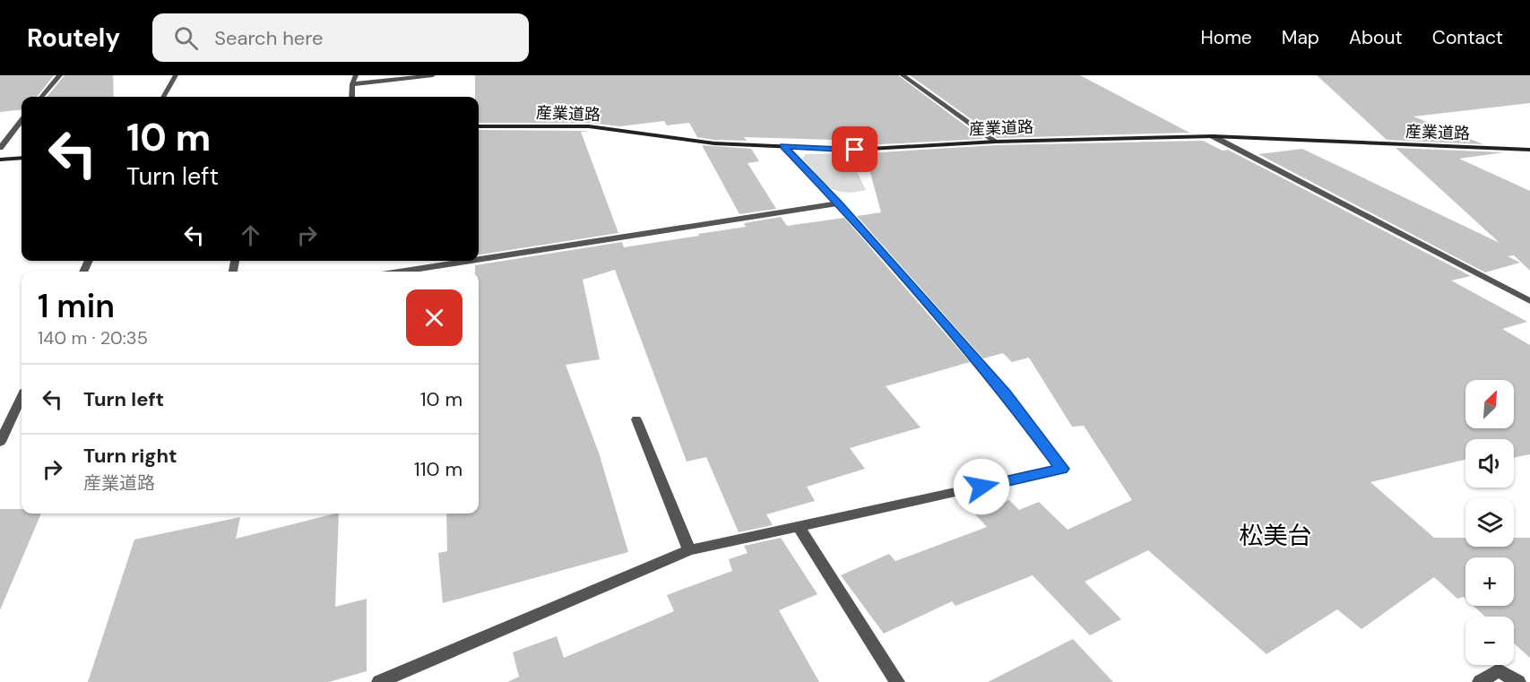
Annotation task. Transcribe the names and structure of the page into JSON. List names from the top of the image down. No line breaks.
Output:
{"streets":{"street":["産業道路"]},"districts":["松美台"],"north":"top right","page":{"header":"Routely","search":"Search here","nav":["Home","Map","About","Contact"],"turn":["10 m","Turn left"],"heading":["1 min","140 m · 20:35"],"list":[{"name":"Turn left","value":"10 m"},{"name":"Turn right","note":"産業道路","value":"110 m"}],"map_buttons":["+","−"]}}
